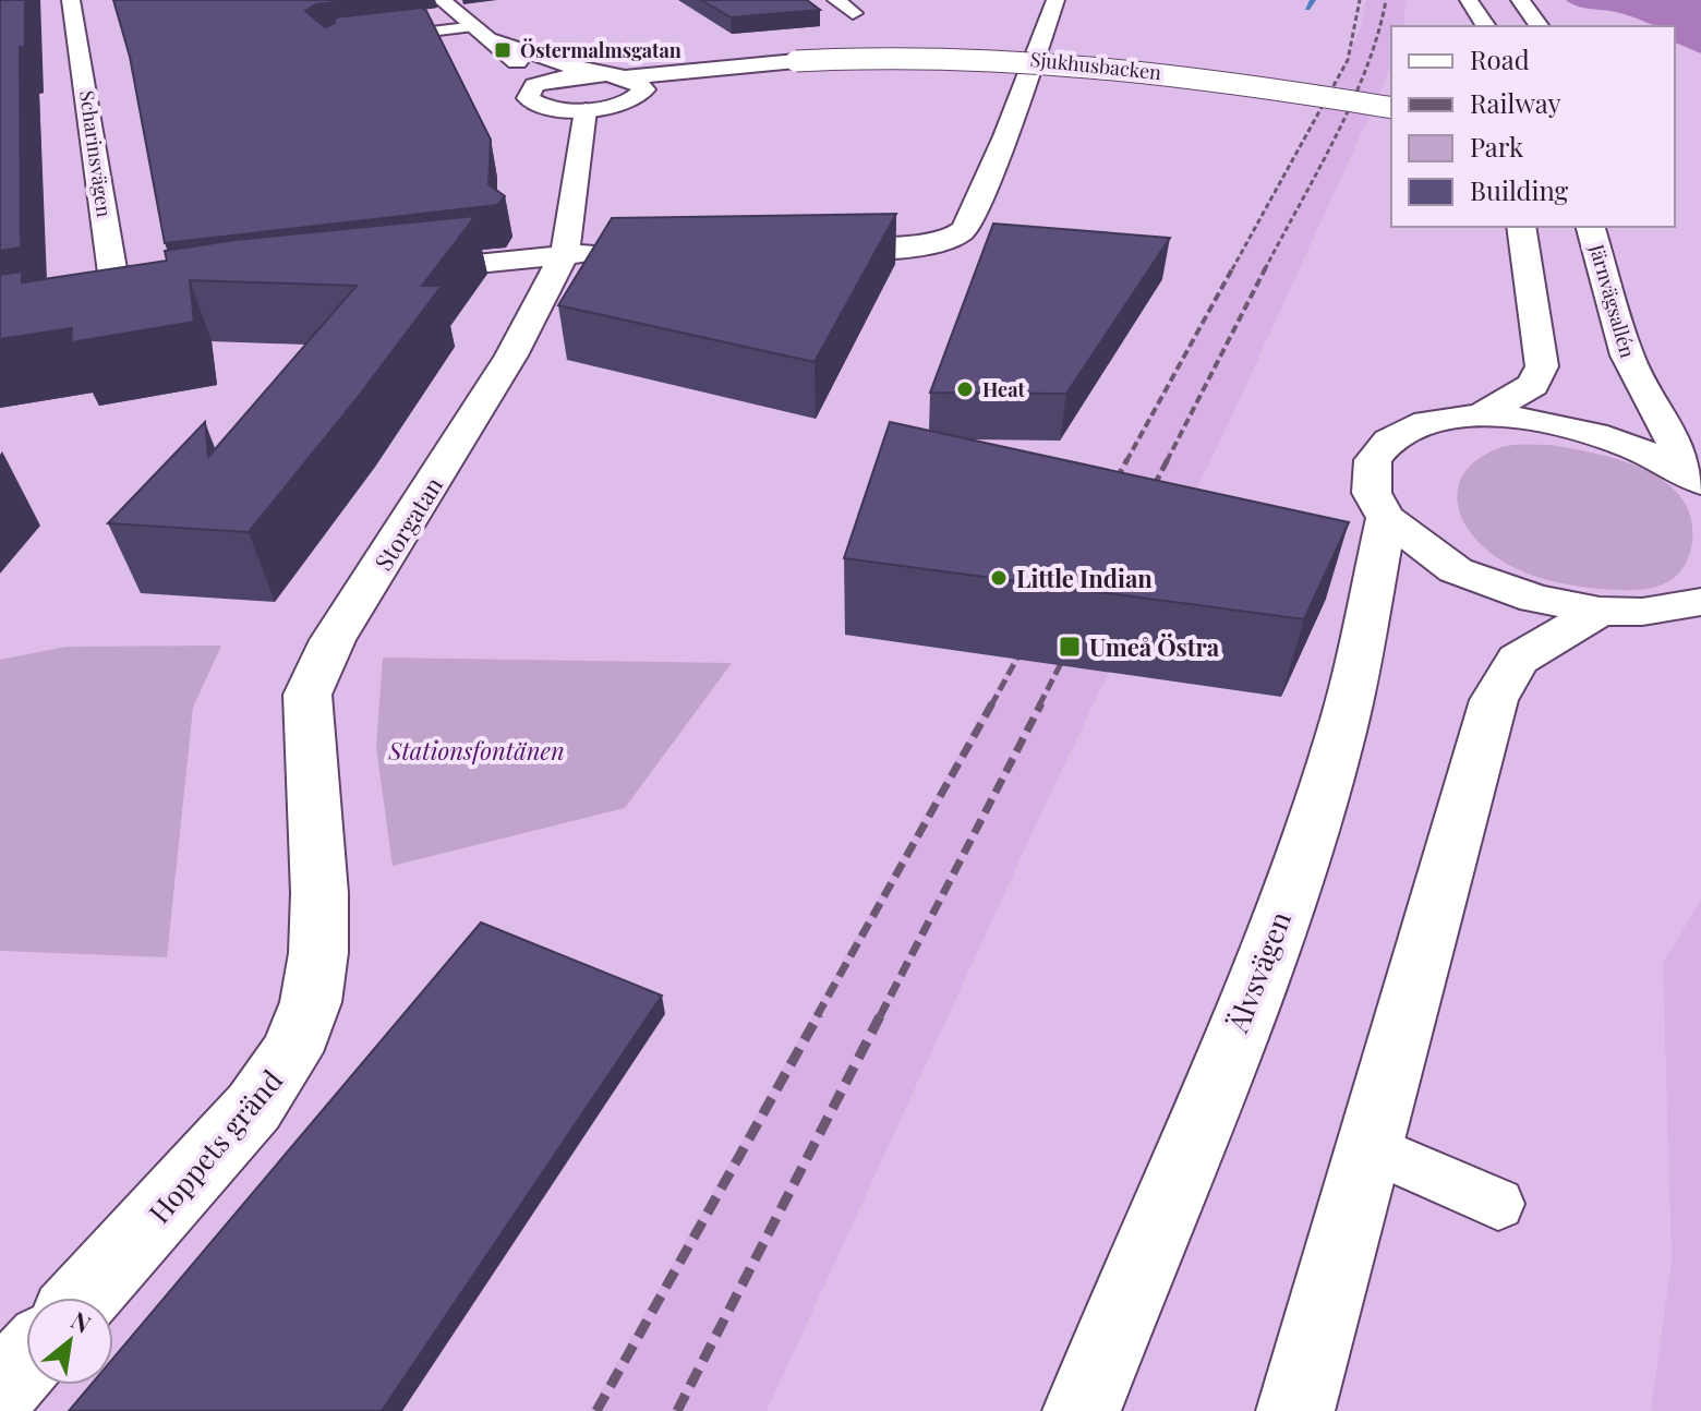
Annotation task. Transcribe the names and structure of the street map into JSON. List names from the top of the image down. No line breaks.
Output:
{"streets":{"street":["Sjukhusbacken","Scharinsvägen","Järnvägsallén","Storgatan","Älvsvägen","Hoppets gränd"]},"crossings":[["Storgatan","Hoppets gränd"]],"parks":["Stationsfontänen"],"places":{"transit":["Östermalmsgatan","Umeå Östra"],"other":["Heat","Little Indian"]},"legend":["Road","Railway","Park","Building"],"north":"top right"}
